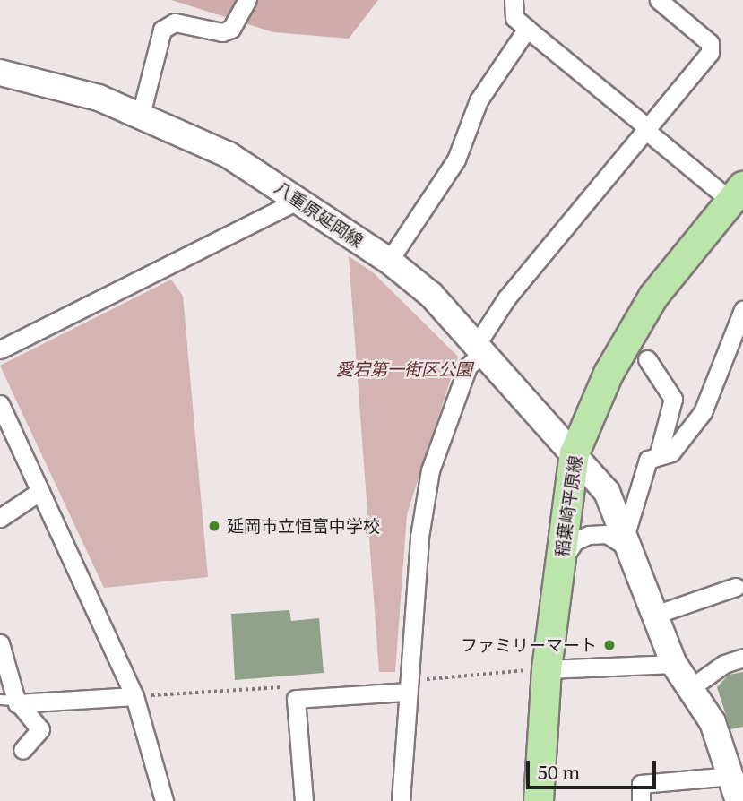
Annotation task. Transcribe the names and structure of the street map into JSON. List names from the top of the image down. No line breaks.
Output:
{"streets":{"main road":["八重原延岡線","稲葉崎平原線"]},"crossings":[["八重原延岡線","稲葉崎平原線"]],"parks":["愛宕第一街区公園"],"places":["延岡市立恒富中学校","ファミリーマート"],"scale_bar":"50 m"}
